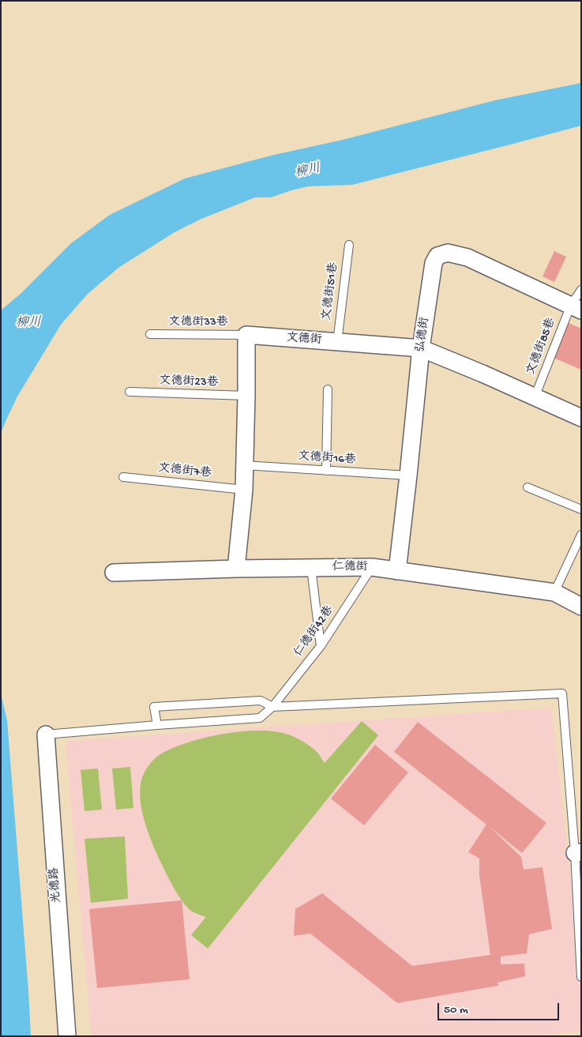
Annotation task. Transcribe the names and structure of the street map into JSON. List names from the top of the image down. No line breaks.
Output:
{"streets":{"street":["弘德街","文德街","仁德街","光德路"],"lane":["文德街51巷","文德街33巷","文德街85巷","文德街23巷","文德街16巷","文德街7巷","仁德街42巷"]},"crossings":[["文德街51巷","文德街"],["文德街33巷","文德街"],["弘德街","文德街"],["弘德街","文德街85巷"],["弘德街","文德街16巷"],["弘德街","仁德街"],["文德街","文德街85巷"],["仁德街","仁德街42巷"],["仁德街42巷","光德路"]],"water":["柳川"],"scale_bar":"50 m"}
